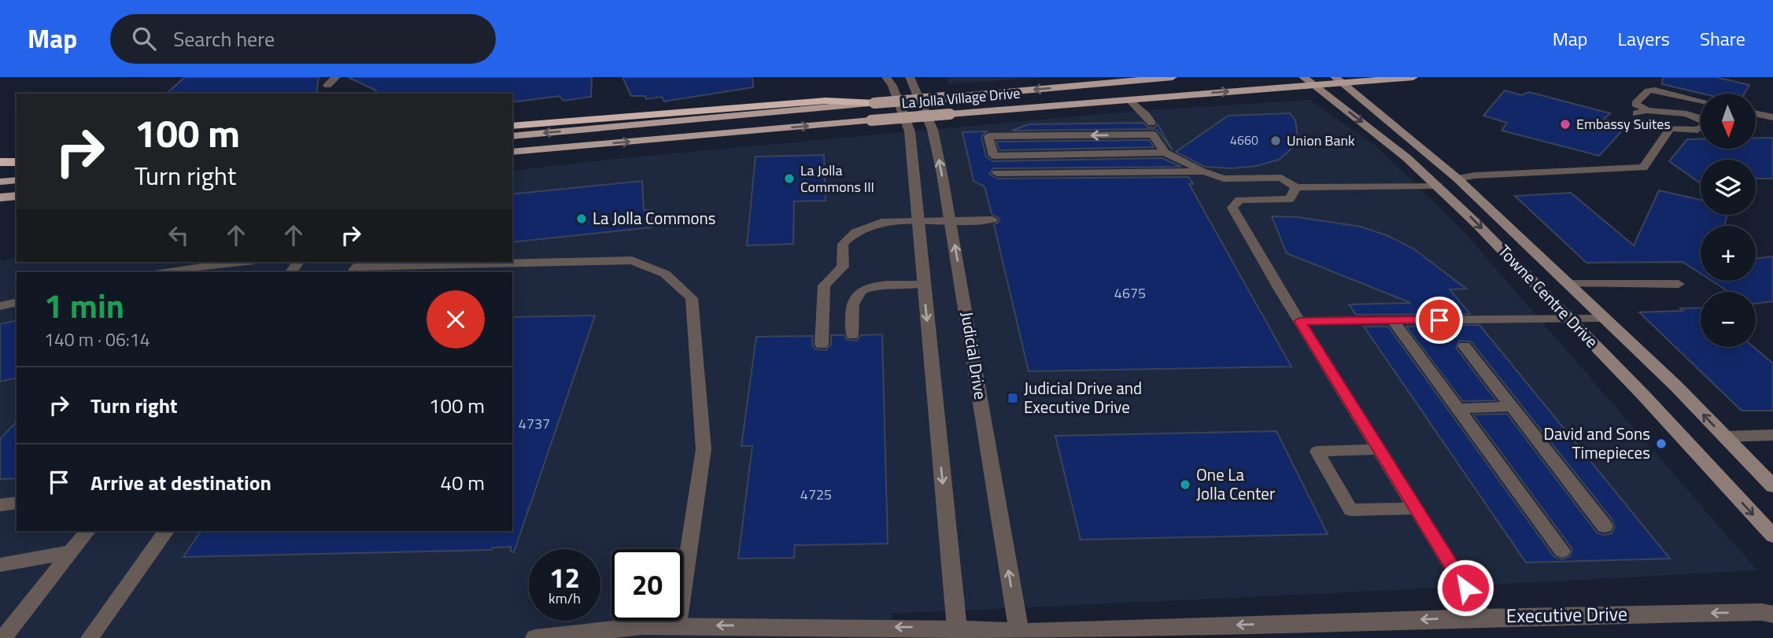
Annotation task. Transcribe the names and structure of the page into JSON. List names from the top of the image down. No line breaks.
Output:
{"streets":{"main road":["La Jolla Village Drive","Towne Centre Drive"],"street":["Judicial Drive","Executive Drive"]},"crossings":[["La Jolla Village Drive","Towne Centre Drive"],["Judicial Drive","Executive Drive"]],"one_way":["Executive Drive"],"places":{"other":["Embassy Suites","Union Bank","La Jolla Commons III","La Jolla Commons","David and Sons Timepieces","One La Jolla Center"],"transit":["Judicial Drive and Executive Drive"]},"house_numbers":["4660","4675","4737","4725"],"north":"bottom","page":{"header":"Map","search":"Search here","nav":["Map","Layers","Share"],"map_buttons":["+","−"],"turn":["100 m","Turn right"],"heading":["1 min","140 m · 06:14"],"list":[{"name":"Turn right","value":"100 m"},{"name":"Arrive at destination","value":"40 m"}],"speed":"12 km/h","limit":"20"}}
